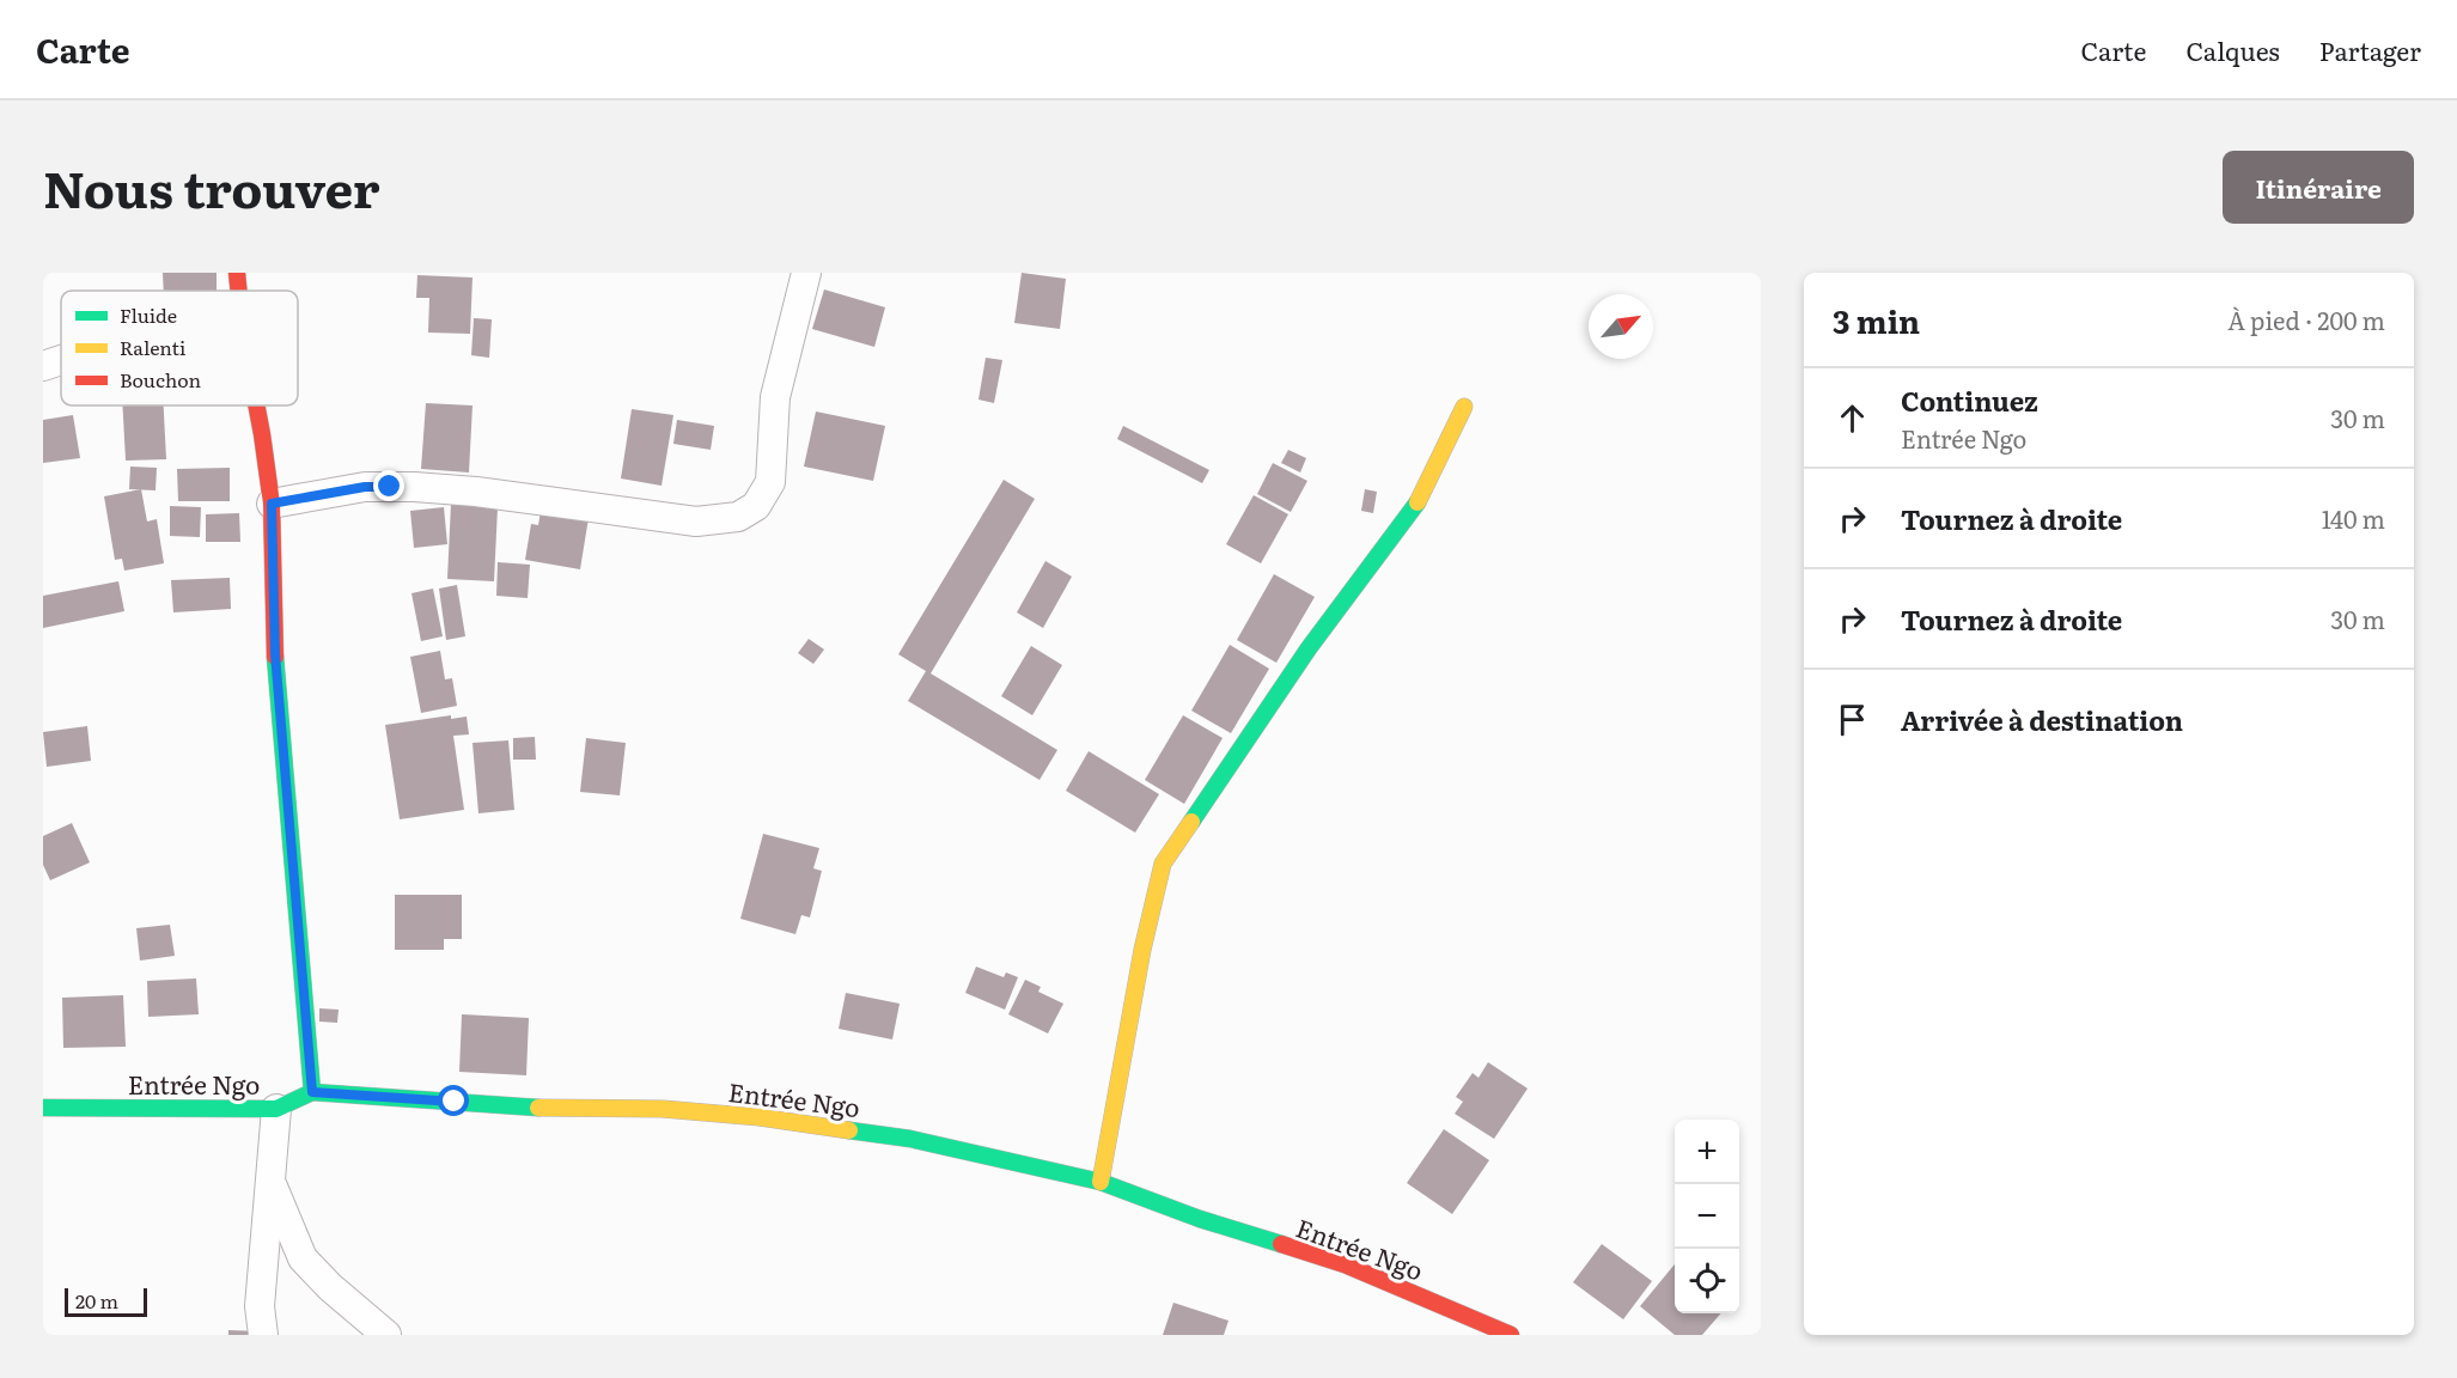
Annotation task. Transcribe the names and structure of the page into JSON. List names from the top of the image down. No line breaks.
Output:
{"streets":{"street":["Entrée Ngo"]},"legend":["Fluide","Ralenti","Bouchon"],"scale_bar":"20 m","north":"top right","page":{"header":"Carte","nav":["Carte","Calques","Partager"],"title":"Nous trouver","buttons":"Itinéraire","heading":["3 min","À pied · 200 m"],"list":[["Continuez","Entrée Ngo","30 m"],["Tournez à droite","140 m"],["Tournez à droite","30 m"],"Arrivée à destination"],"map_buttons":["+","−"],"scale":"20 m"}}
